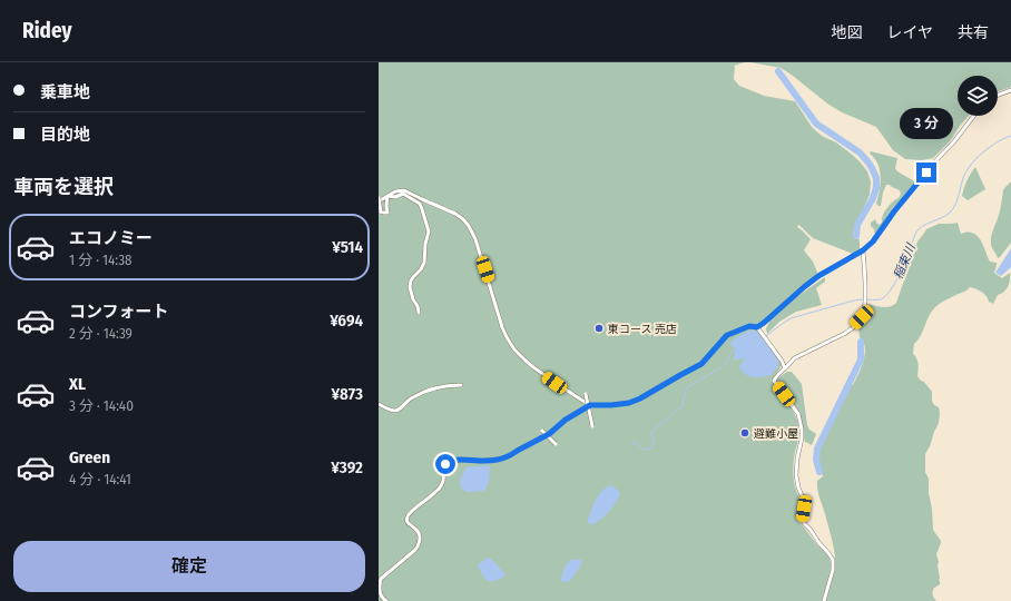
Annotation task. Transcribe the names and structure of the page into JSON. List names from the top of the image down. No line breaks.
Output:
{"water":["稲束川"],"places":["東コース 売店","避難小屋"],"page":{"header":"Ridey","nav":["地図","レイヤ","共有"],"banner":["乗車地","目的地"],"bubble":"3 分","heading":"車両を選択","list":[{"name":"エコノミー","note":"1 分 · 14:38","value":"¥514"},{"name":"コンフォート","note":"2 分 · 14:39","value":"¥694"},{"name":"XL","note":"3 分 · 14:40","value":"¥873"},{"name":"Green","note":"4 分 · 14:41","value":"¥392"}],"buttons":"確定"}}
